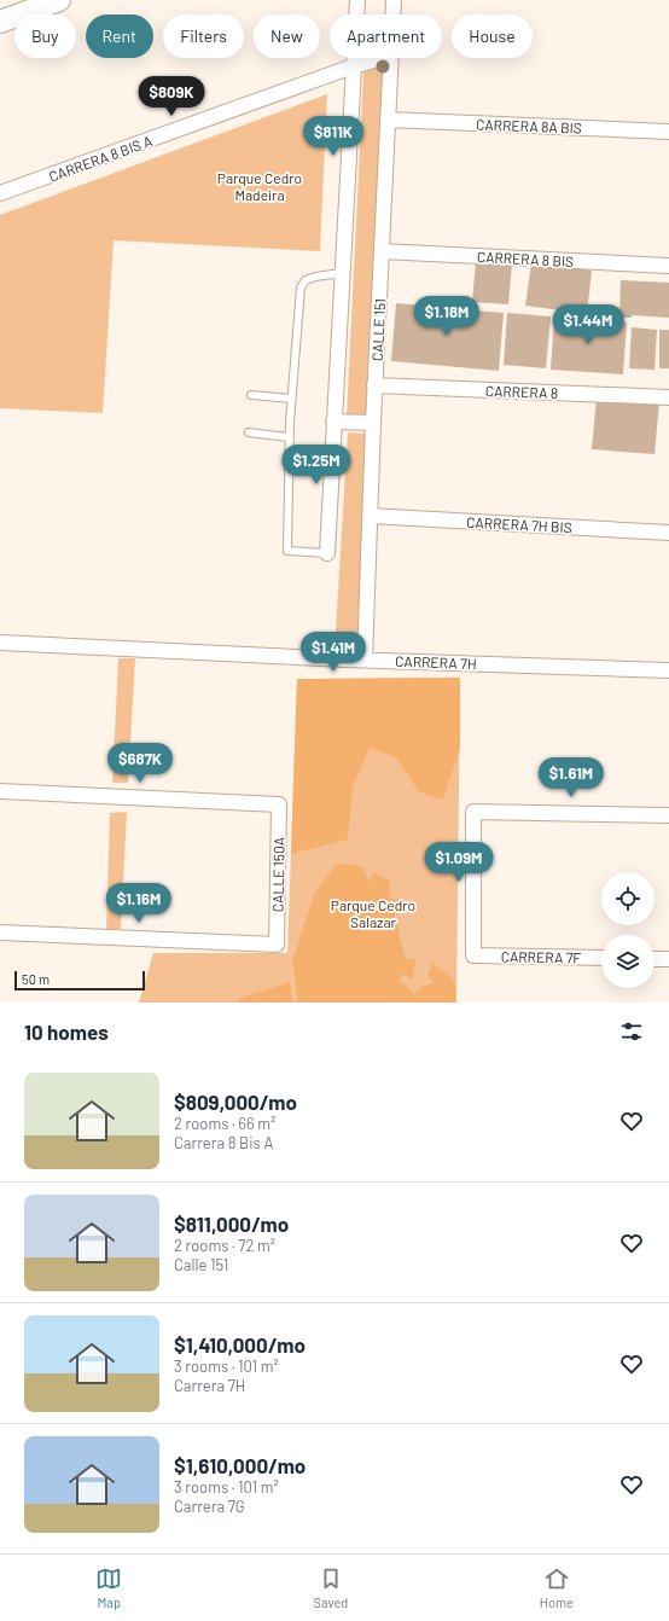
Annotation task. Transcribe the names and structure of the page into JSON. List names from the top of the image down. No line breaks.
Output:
{"streets":{"street":["CARRERA 8A BIS","CARRERA 8 BIS A","CARRERA 8 BIS","CALLE 151","CARRERA 8","CARRERA 7H BIS","CARRERA 7H","CALLE 150A","CARRERA 7F"]},"crossings":[["CARRERA 8A BIS","CALLE 151"],["CARRERA 8 BIS","CALLE 151"],["CALLE 151","CARRERA 8"],["CALLE 151","CARRERA 7H BIS"],["CALLE 151","CARRERA 7H"]],"parks":["Parque Cedro Madeira","Parque Cedro Salazar"],"scale_bar":"50 m","page":{"chip":["Buy","Rent","Filters","New","Apartment","House"],"price":["$809K","$811K","$1.18M","$1.44M","$1.25M","$1.41M","$687K","$1.61M","$1.09M","$1.16M"],"scale":"50 m","heading":"10 homes","list":[{"name":"$809,000/mo","note":"2 rooms · 66 m² · Carrera 8 Bis A"},{"name":"$811,000/mo","note":"2 rooms · 72 m² · Calle 151"},{"name":"$1,410,000/mo","note":"3 rooms · 101 m² · Carrera 7H"},{"name":"$1,610,000/mo","note":"3 rooms · 101 m² · Carrera 7G"}],"tabs":["Map","Saved","Home"]}}
